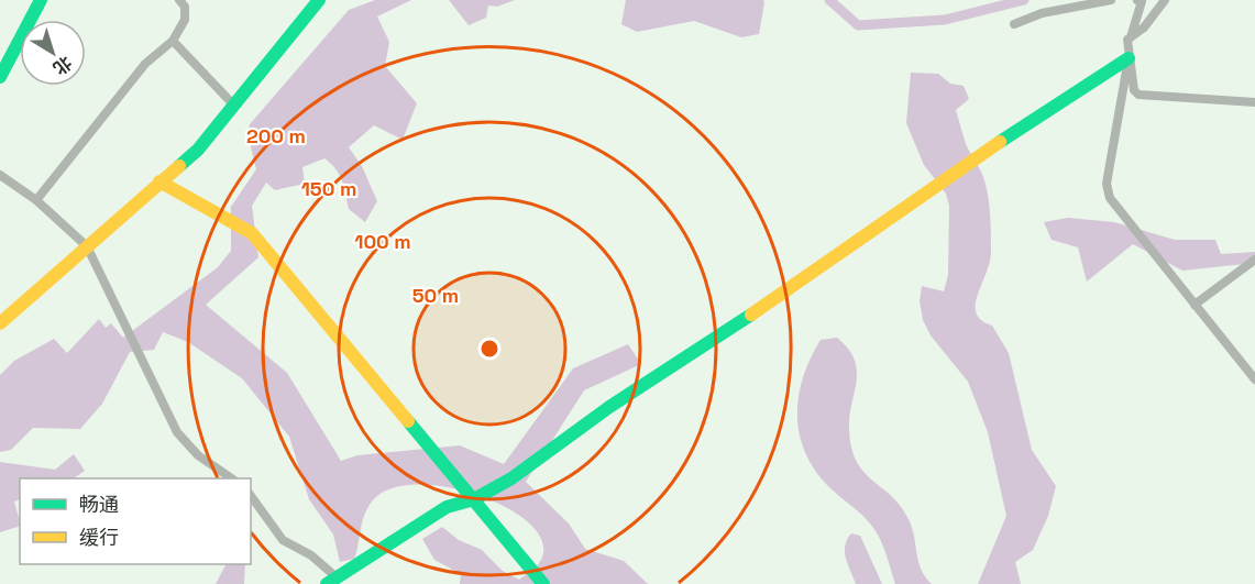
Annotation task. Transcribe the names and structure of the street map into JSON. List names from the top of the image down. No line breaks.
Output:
{"legend":["畅通","缓行"],"north":"bottom right","rings":["200 m","150 m","100 m","50 m"]}
